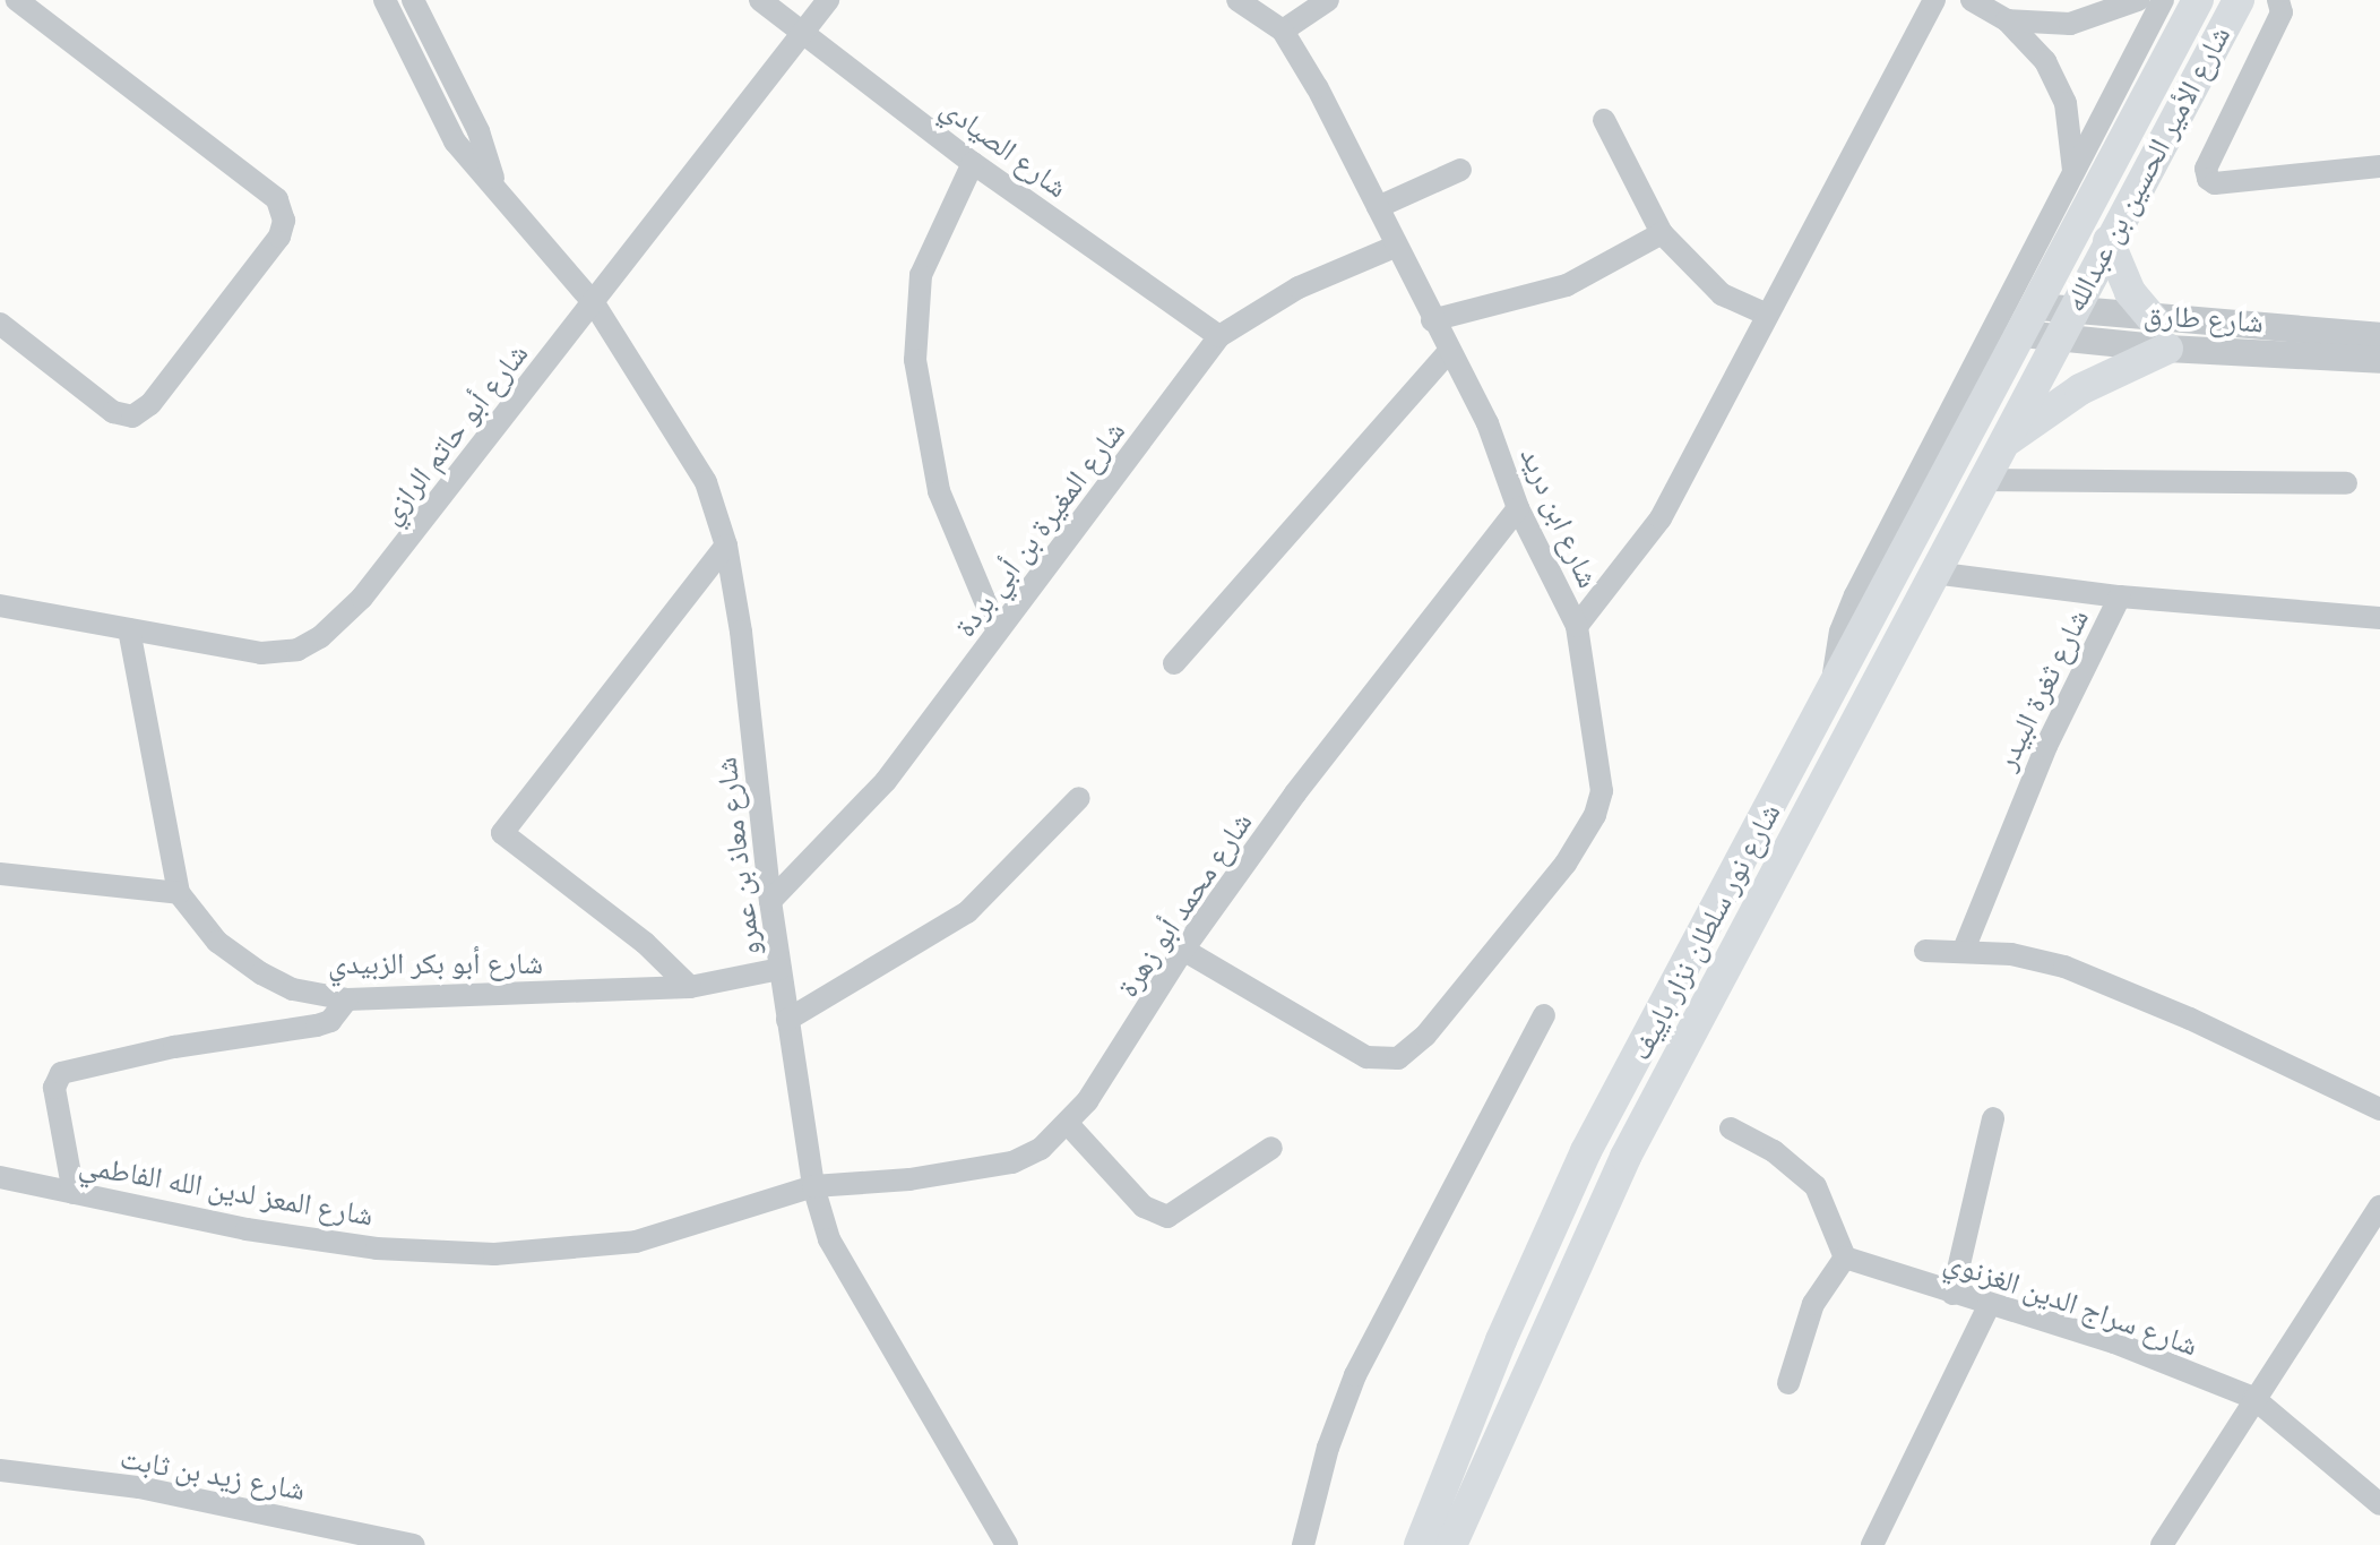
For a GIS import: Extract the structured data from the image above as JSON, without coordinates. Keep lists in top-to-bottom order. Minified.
{"streets":{"main road":["شارع الأمير الحسين بن عبدالله","شارع نور سلطان نزار باييف"],"street":["شارع الصيادي","شارع طارق","شارع أبو حاتم الرازي","شارع ابن دريد","شارع المغيرة بن أبي بردة","شارع ثغرة البيدر","شارع معاذ بن عمرو","شارع محمد أبو زهرة","شارع أبو بكر الزبيدي","شارع المعز لدين الله الفاطمي","شارع سراج الدين الغزنوي","شارع زيد بن ثابت"]},"crossings":[["شارع الصيادي","شارع أبو حاتم الرازي"],["شارع الصيادي","شارع المغيرة بن أبي بردة"],["شارع الأمير الحسين بن عبدالله","شارع طارق"],["شارع الأمير الحسين بن عبدالله","شارع نور سلطان نزار باييف"],["شارع طارق","شارع نور سلطان نزار باييف"],["شارع أبو حاتم الرازي","شارع معاذ بن عمرو"],["شارع أبو حاتم الرازي","شارع أبو بكر الزبيدي"],["شارع ابن دريد","شارع المغيرة بن أبي بردة"],["شارع ابن دريد","شارع محمد أبو زهرة"],["شارع المغيرة بن أبي بردة","شارع معاذ بن عمرو"],["شارع معاذ بن عمرو","شارع محمد أبو زهرة"],["شارع معاذ بن عمرو","شارع أبو بكر الزبيدي"],["شارع معاذ بن عمرو","شارع المعز لدين الله الفاطمي"],["شارع محمد أبو زهرة","شارع المعز لدين الله الفاطمي"]]}
